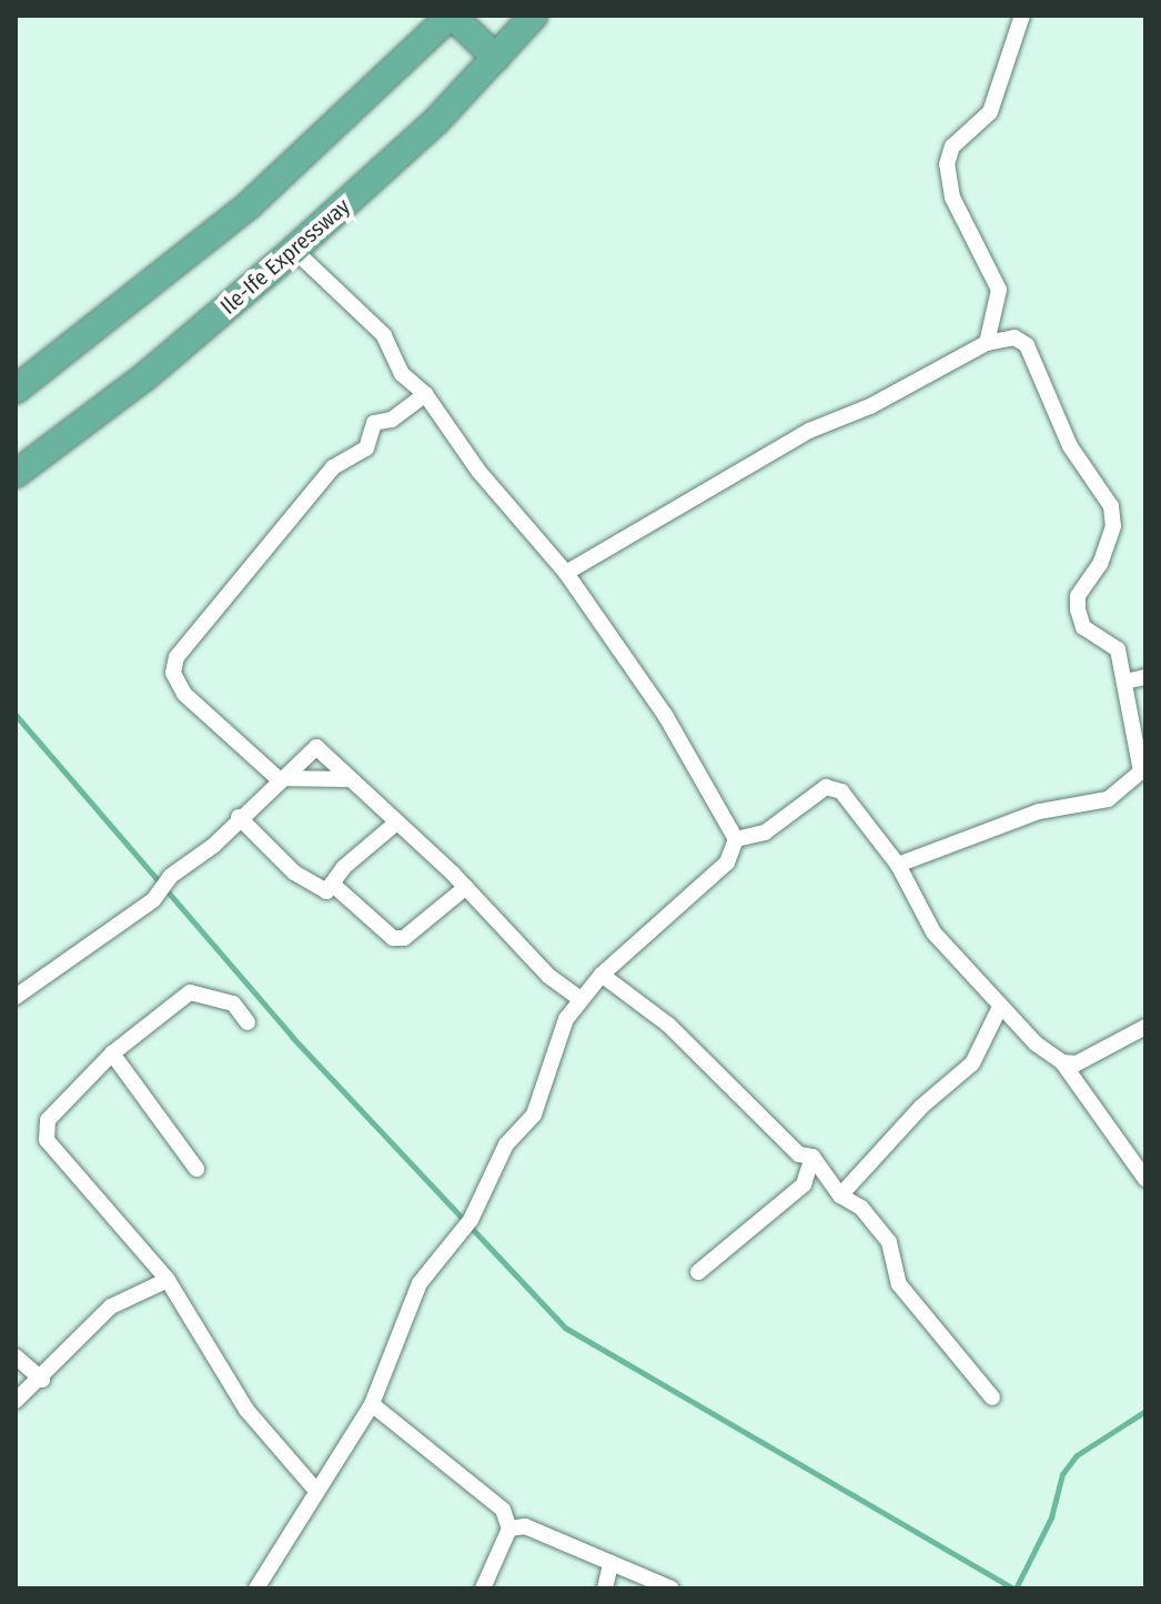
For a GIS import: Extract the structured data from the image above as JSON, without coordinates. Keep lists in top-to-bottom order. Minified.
{"streets":{"highway":["Ile-Ife Expressway"]}}
